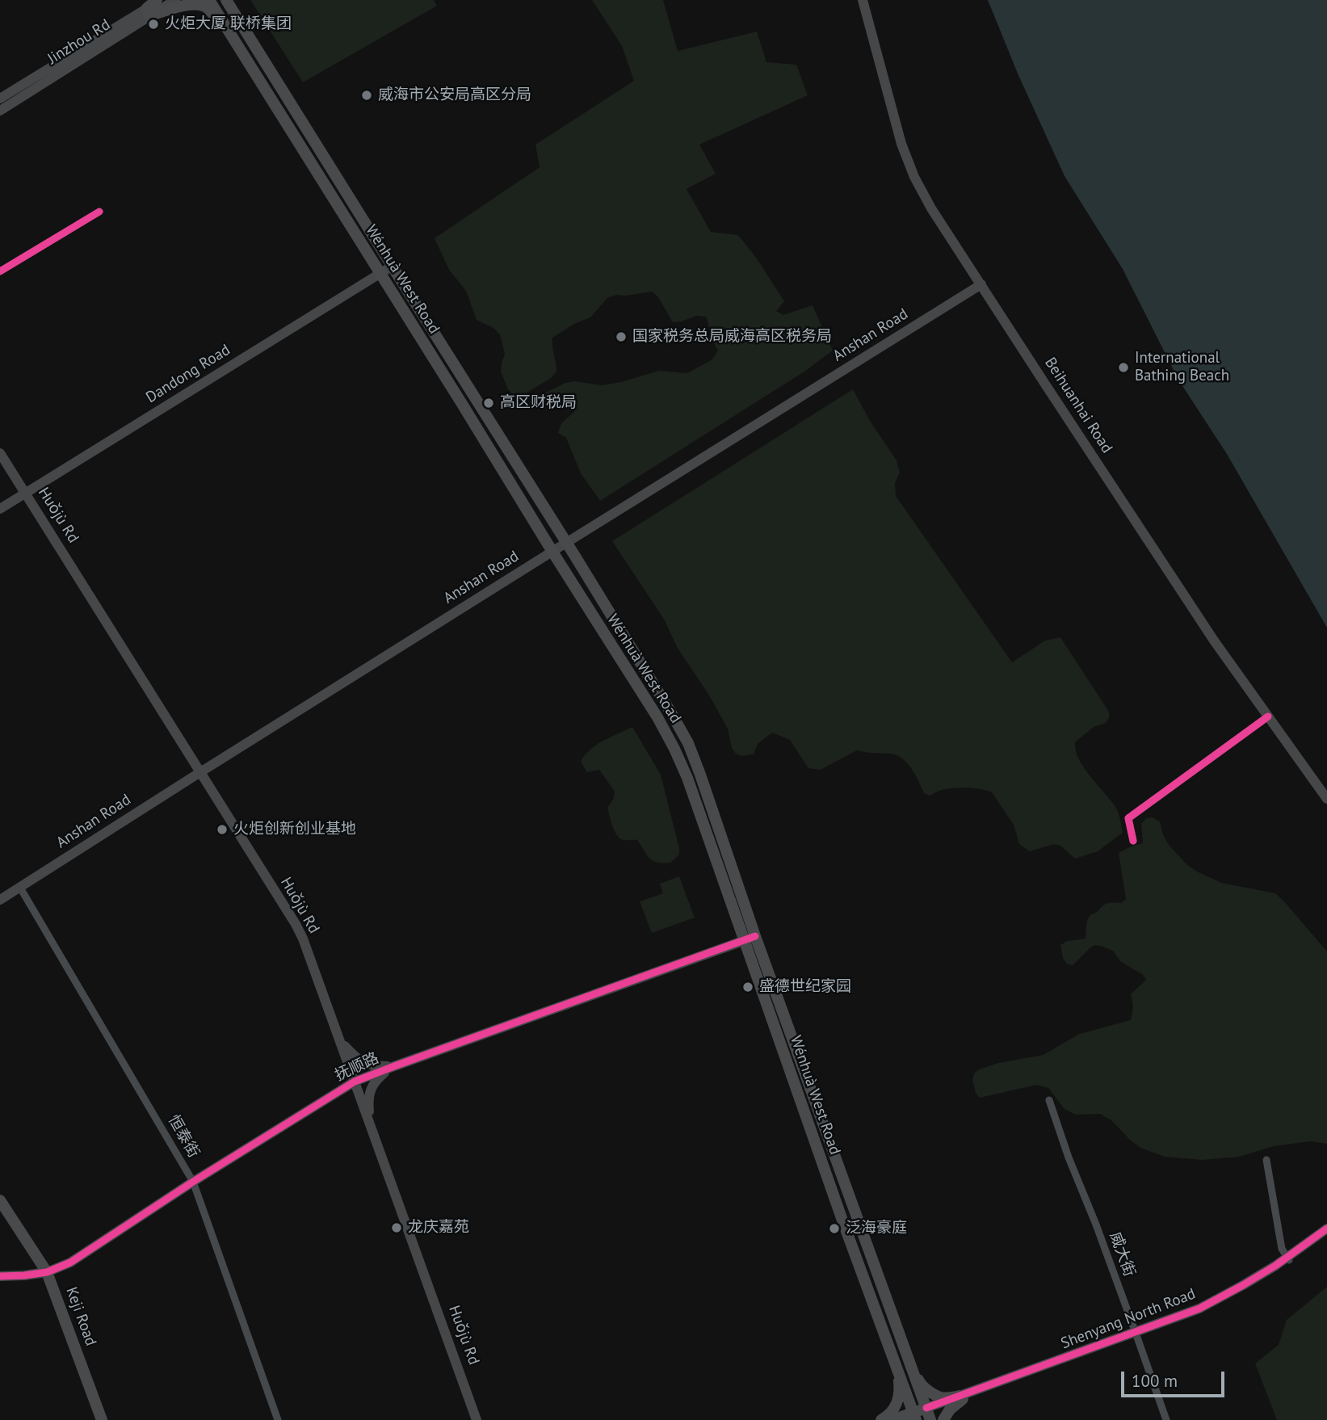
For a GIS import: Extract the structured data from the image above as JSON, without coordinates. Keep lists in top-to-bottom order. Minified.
{"streets":{"main road":["Jinzhou Rd","Wénhuà West Road","Anshan Road","Dandong Road","Beihuanhai Road","Huǒjù Rd","抚顺路","Keji Road","Shenyang North Road"],"street":["恒泰街","威大街"]},"crossings":[["Wénhuà West Road","Anshan Road"],["Wénhuà West Road","Dandong Road"],["Wénhuà West Road","抚顺路"],["Wénhuà West Road","Shenyang North Road"],["Anshan Road","Beihuanhai Road"],["Anshan Road","Huǒjù Rd"],["Anshan Road","恒泰街"],["Dandong Road","Huǒjù Rd"],["Huǒjù Rd","抚顺路"],["抚顺路","恒泰街"],["抚顺路","Keji Road"],["威大街","Shenyang North Road"]],"places":["火炬大厦 联桥集团","威海市公安局高区分局","国家税务总局威海高区税务局","International Bathing Beach","高区财税局","火炬创新创业基地","盛德世纪家园","龙庆嘉苑","泛海豪庭"],"scale_bar":"100 m"}
